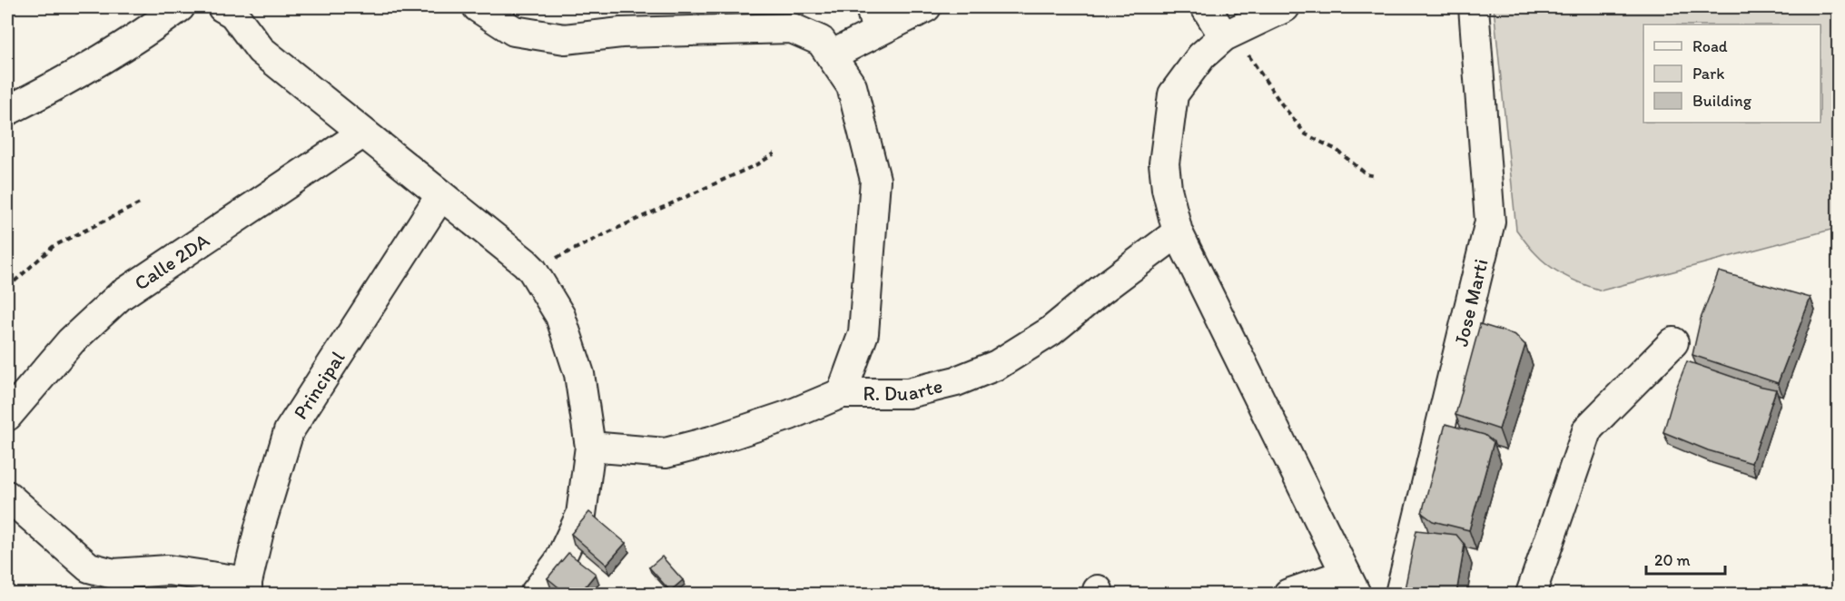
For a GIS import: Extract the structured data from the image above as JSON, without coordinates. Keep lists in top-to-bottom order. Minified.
{"streets":{"street":["Calle 2DA","Jose Marti","Principal","R. Duarte"]},"legend":["Road","Park","Building"],"scale_bar":"20 m"}
